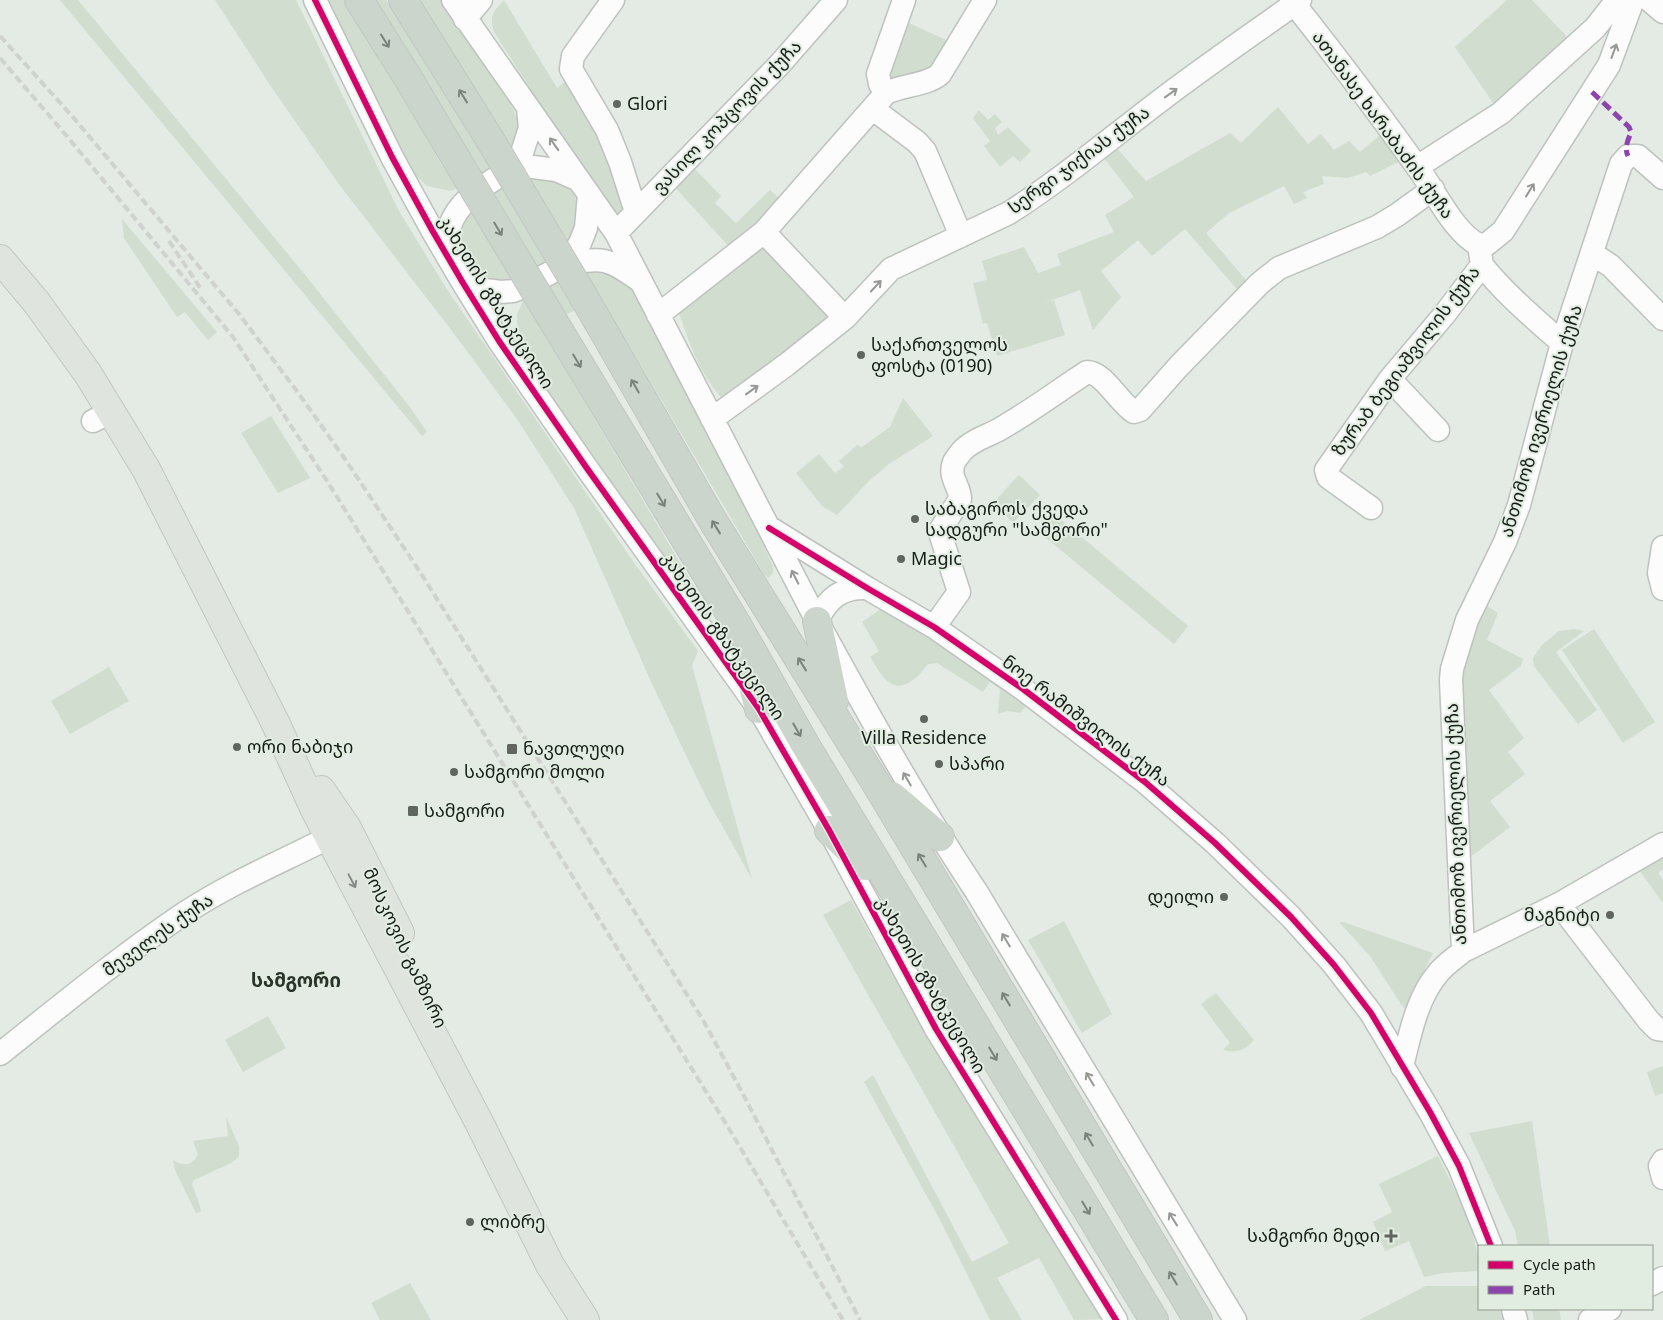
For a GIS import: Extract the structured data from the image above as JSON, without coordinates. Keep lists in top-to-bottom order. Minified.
{"streets":{"highway":["კახეთის გზატკეცილი"],"main road":["მოსკოვის გამზირი"],"street":["ვასილ კოპცოვის ქუჩა","ათანასე ხარაბაძის ქუჩა","სერგი ჯიქიას ქუჩა","ზურაბ ბეგიაშვილის ქუჩა","ანთიმოზ ივერიელის ქუჩა","ნოე რამიშვილის ქუჩა","მეველეს ქუჩა"]},"crossings":[["ვასილ კოპცოვის ქუჩა","კახეთის გზატკეცილი"],["ათანასე ხარაბაძის ქუჩა","სერგი ჯიქიას ქუჩა"],["ათანასე ხარაბაძის ქუჩა","ზურაბ ბეგიაშვილის ქუჩა"],["ათანასე ხარაბაძის ქუჩა","ანთიმოზ ივერიელის ქუჩა"],["სერგი ჯიქიას ქუჩა","კახეთის გზატკეცილი"],["კახეთის გზატკეცილი","ნოე რამიშვილის ქუჩა"],["ანთიმოზ ივერიელის ქუჩა","ნოე რამიშვილის ქუჩა"],["მეველეს ქუჩა","მოსკოვის გამზირი"]],"districts":["სამგორი"],"places":{"other":["Glori","საქართველოს ფოსტა (0190)","საბაგიროს ქვედა სადგური \"სამგორი\"","Magic","Villa Residence","ორი ნაბიჯი","სპარი","სამგორი მოლი","დეილი","მაგნიტი","ლიბრე"],"transit":["ნავთლუღი","სამგორი"],"health":["სამგორი მედი"]},"legend":["Cycle path","Path"]}
